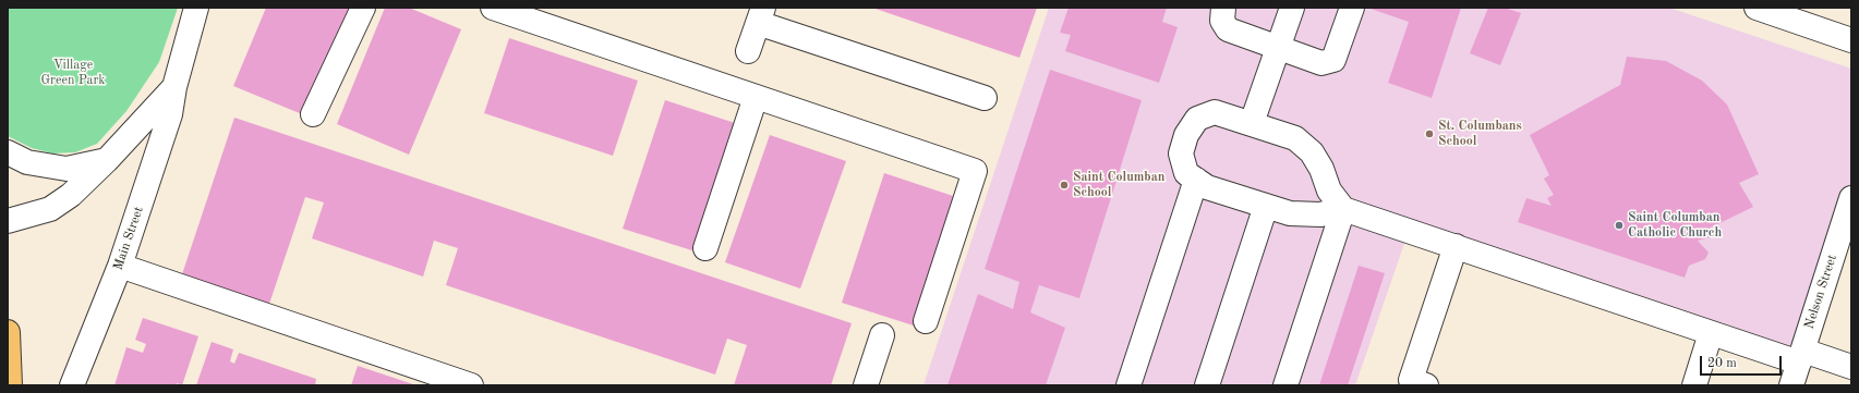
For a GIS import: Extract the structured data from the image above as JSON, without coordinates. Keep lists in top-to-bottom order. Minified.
{"streets":{"street":["Main Street","Nelson Street"]},"parks":["Village Green Park"],"places":["St. Columbans School","Saint Columban School","Saint Columban Catholic Church"],"scale_bar":"20 m"}
